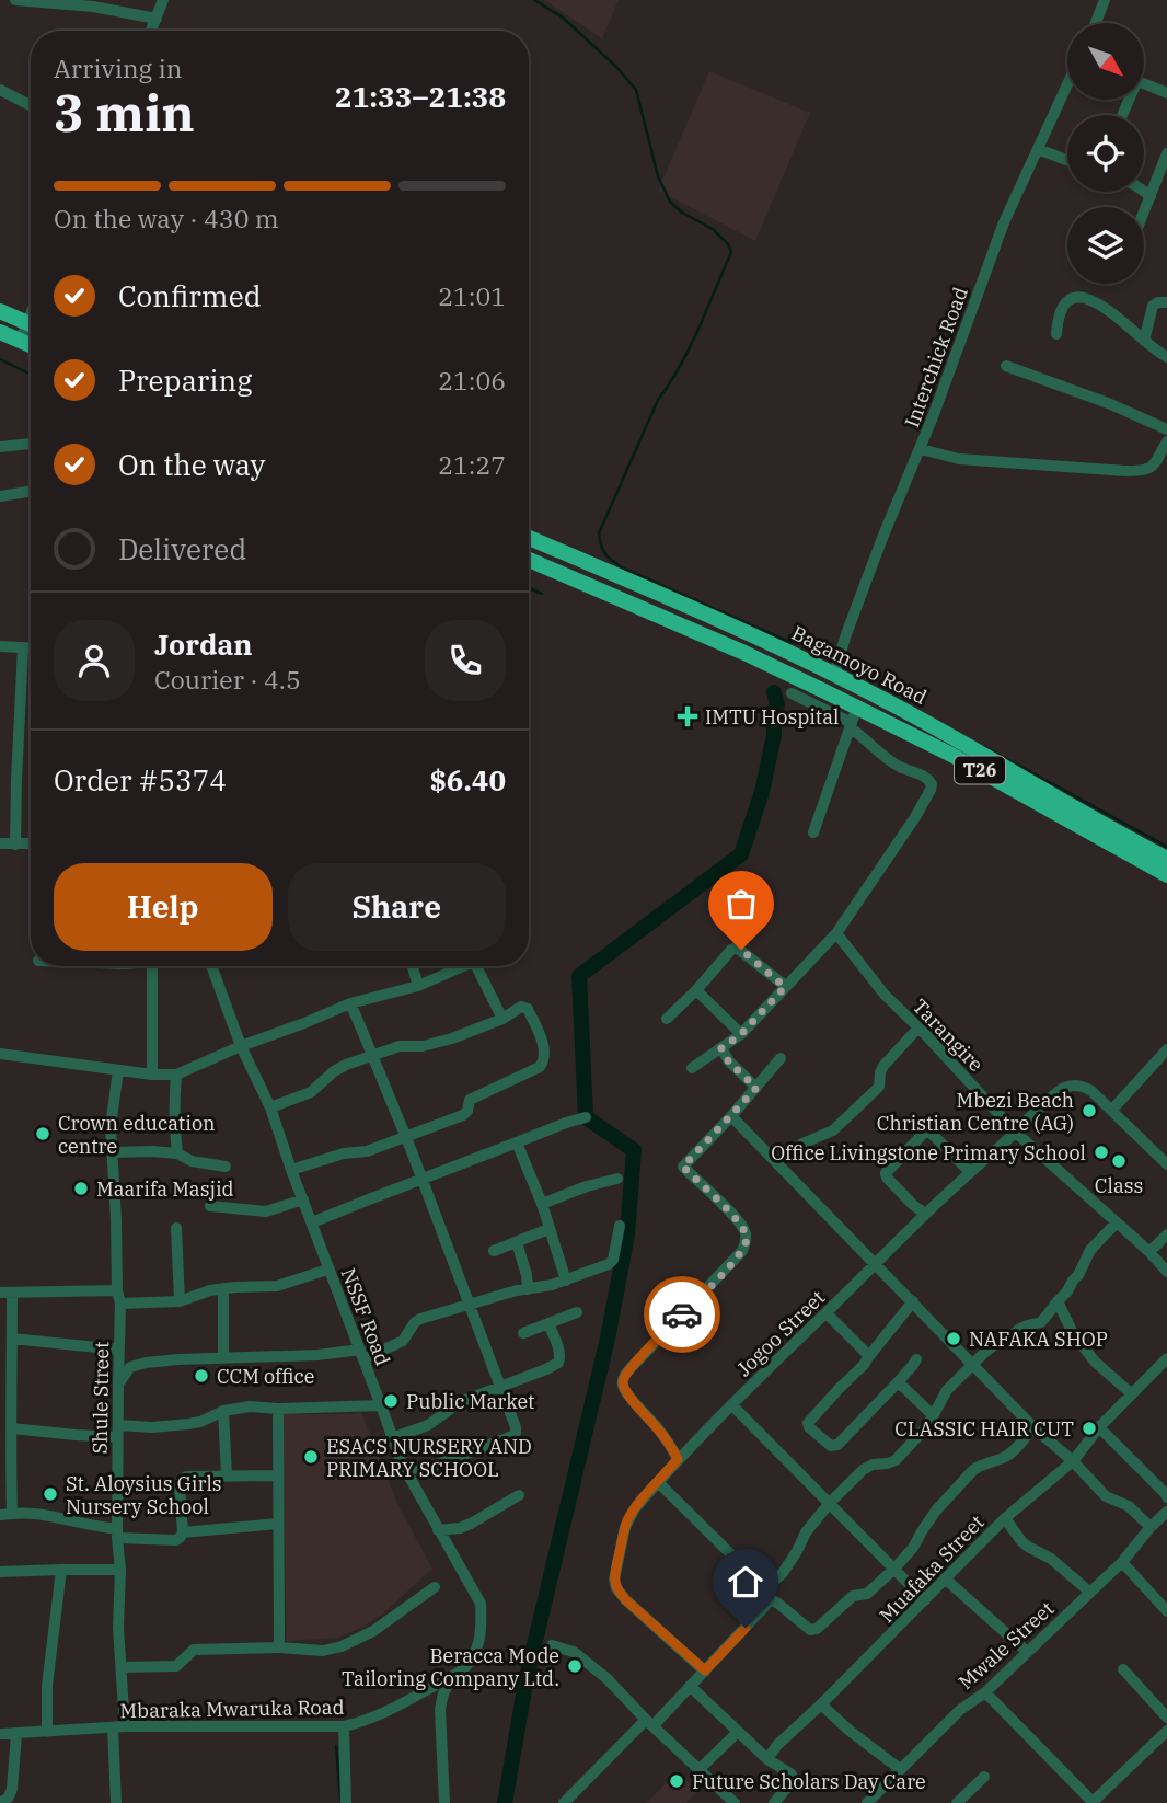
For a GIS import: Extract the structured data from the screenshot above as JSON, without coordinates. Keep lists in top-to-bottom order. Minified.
{"streets":{"highway":["Bagamoyo Road","T26"],"street":["Interchick Road","Tarangire","NSSF Road","Jogoo Street","Shule Street","Muafaka Street","Mwale Street","Mbaraka Mwaruka Road"]},"crossings":[["Interchick Road","Bagamoyo Road"],["Tarangire","Jogoo Street"],["NSSF Road","Mbaraka Mwaruka Road"],["Shule Street","Mbaraka Mwaruka Road"]],"places":{"health":["IMTU Hospital"],"other":["Mbezi Beach Christian Centre (AG)","Crown education centre","Office Livingstone Primary School","Class","Maarifa Masjid","NAFAKA SHOP","CCM office","Public Market","CLASSIC HAIR CUT","ESACS NURSERY AND PRIMARY SCHOOL","St. Aloysius Girls Nursery School","Beracca Mode Tailoring Company Ltd.","Future Scholars Day Care"]},"north":"bottom right","page":{"heading":["3 min","Arriving in","21:33–21:38"],"panel":["Jordan","Courier · 4.5","Order #5374","$6.40"],"bar":"On the way · 430 m","list":[["Confirmed","21:01"],["Preparing","21:06"],["On the way","21:27"],"Delivered"],"buttons":["Help","Share"]}}
